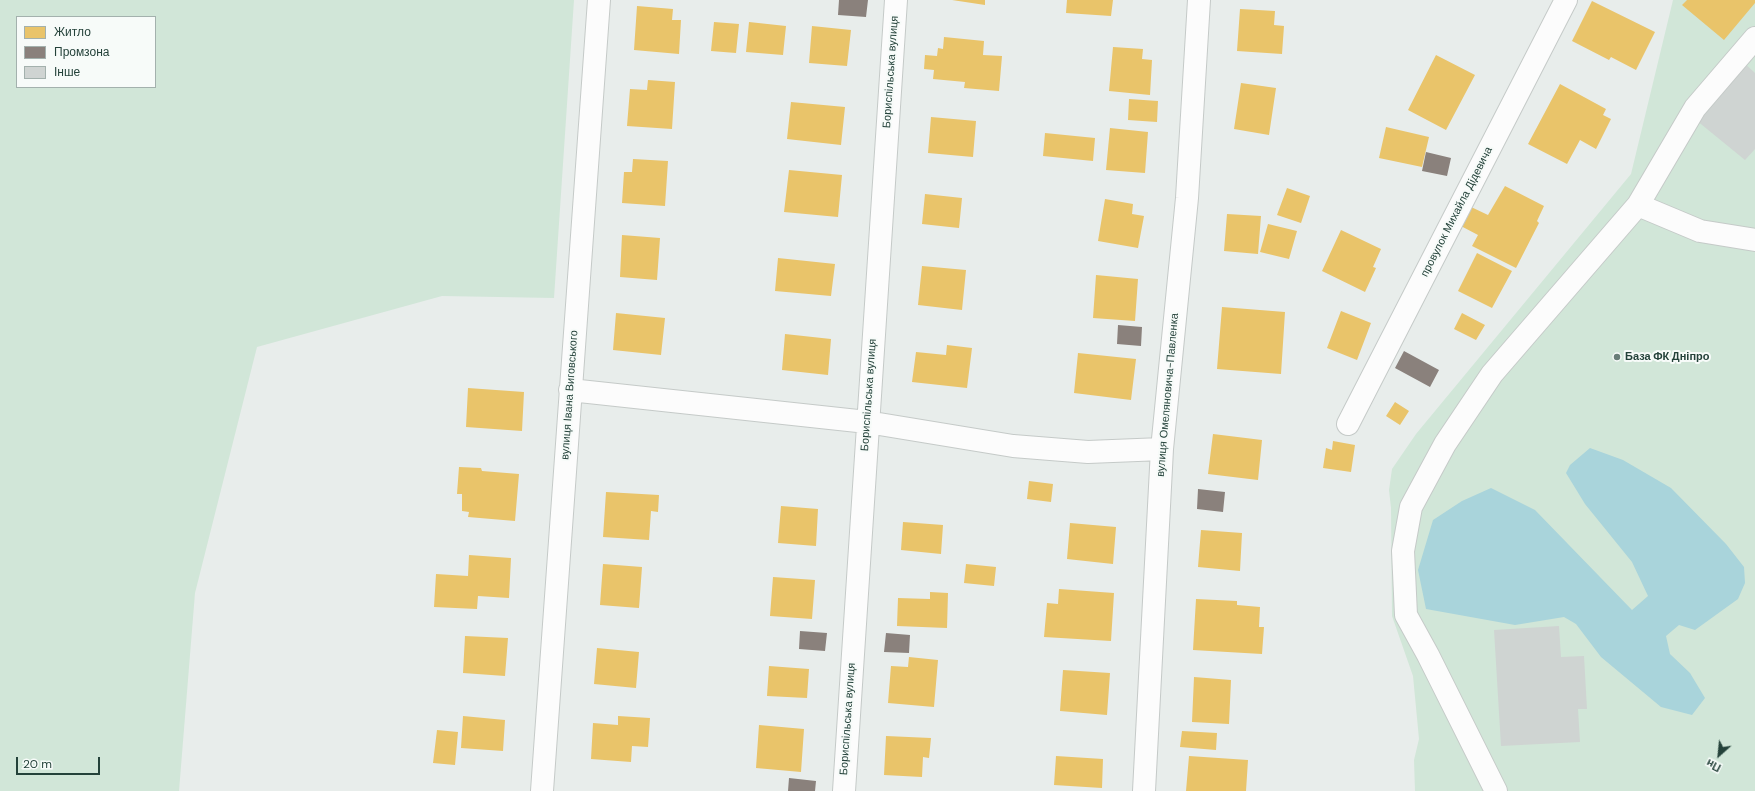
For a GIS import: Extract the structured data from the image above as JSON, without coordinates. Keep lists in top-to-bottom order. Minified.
{"streets":{"street":["Бориспільська вулиця","провулок Михайла Дідевича","вулиця Івана Виговського","вулиця Омеляновича-Павленка"]},"places":["База ФК Дніпро"],"legend":["Житло","Промзона","Інше"],"scale_bar":"20 m","north":"bottom left"}
